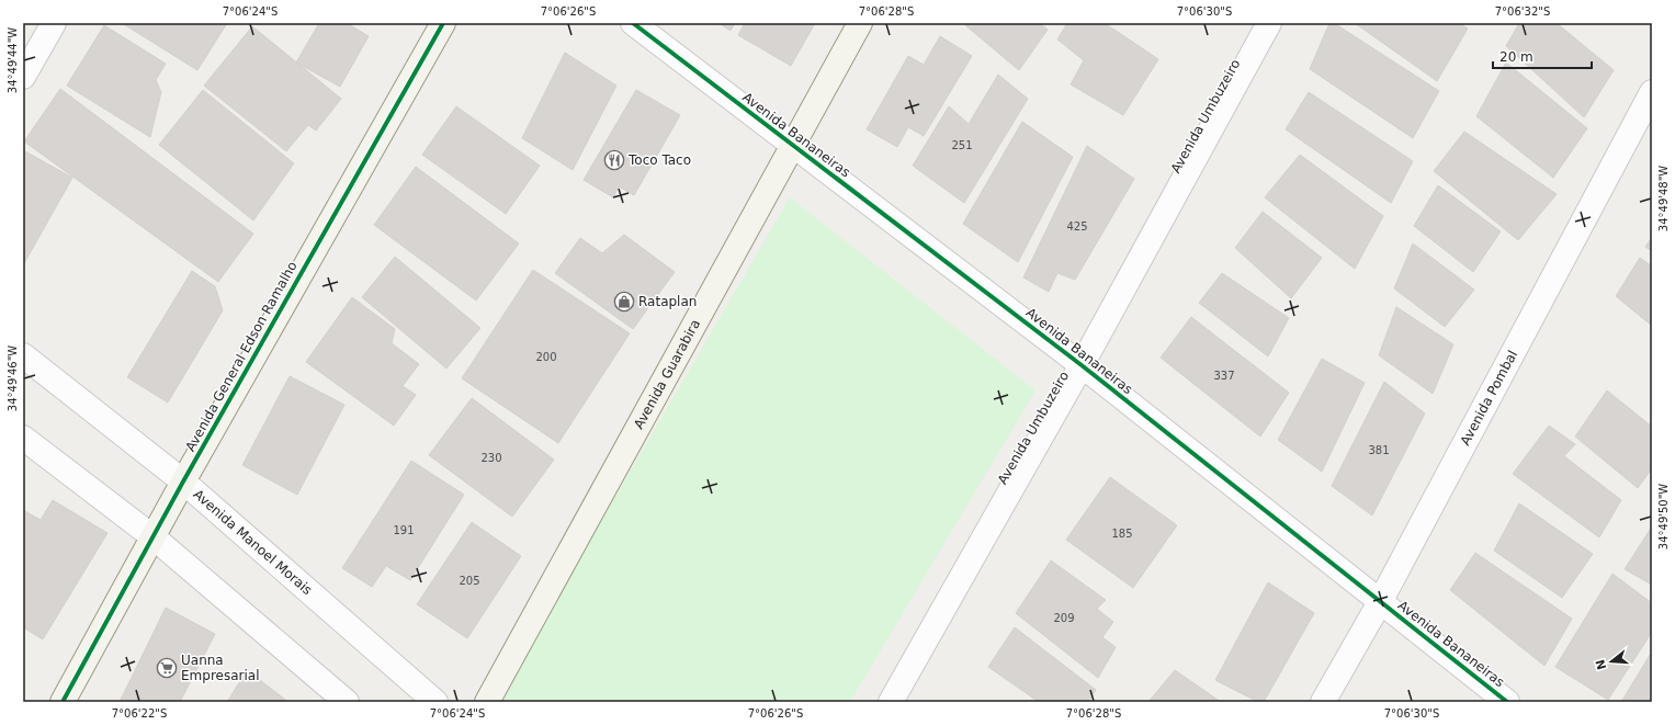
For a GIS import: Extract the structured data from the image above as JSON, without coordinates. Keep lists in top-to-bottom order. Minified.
{"streets":{"main road":["Avenida General Edson Ramalho","Avenida Guarabira"],"street":["Avenida Umbuzeiro","Avenida Bananeiras","Avenida Pombal","Avenida Manoel Morais"]},"crossings":[["Avenida Umbuzeiro","Avenida Bananeiras"],["Avenida Bananeiras","Avenida Guarabira"],["Avenida Bananeiras","Avenida Pombal"],["Avenida General Edson Ramalho","Avenida Manoel Morais"]],"places":{"restaurant":["Toco Taco"],"shop":["Rataplan"],"supermarket":["Uanna Empresarial"]},"house_numbers":["251","425","200","337","381","230","191","185","205","209"],"scale_bar":"20 m","north":"left","coordinates":["7°06'24\"S","7°06'26\"S","7°06'28\"S","7°06'30\"S","7°06'32\"S","34°49'44\"W","34°49'48\"W","34°49'46\"W","34°49'50\"W","7°06'22\"S"]}
